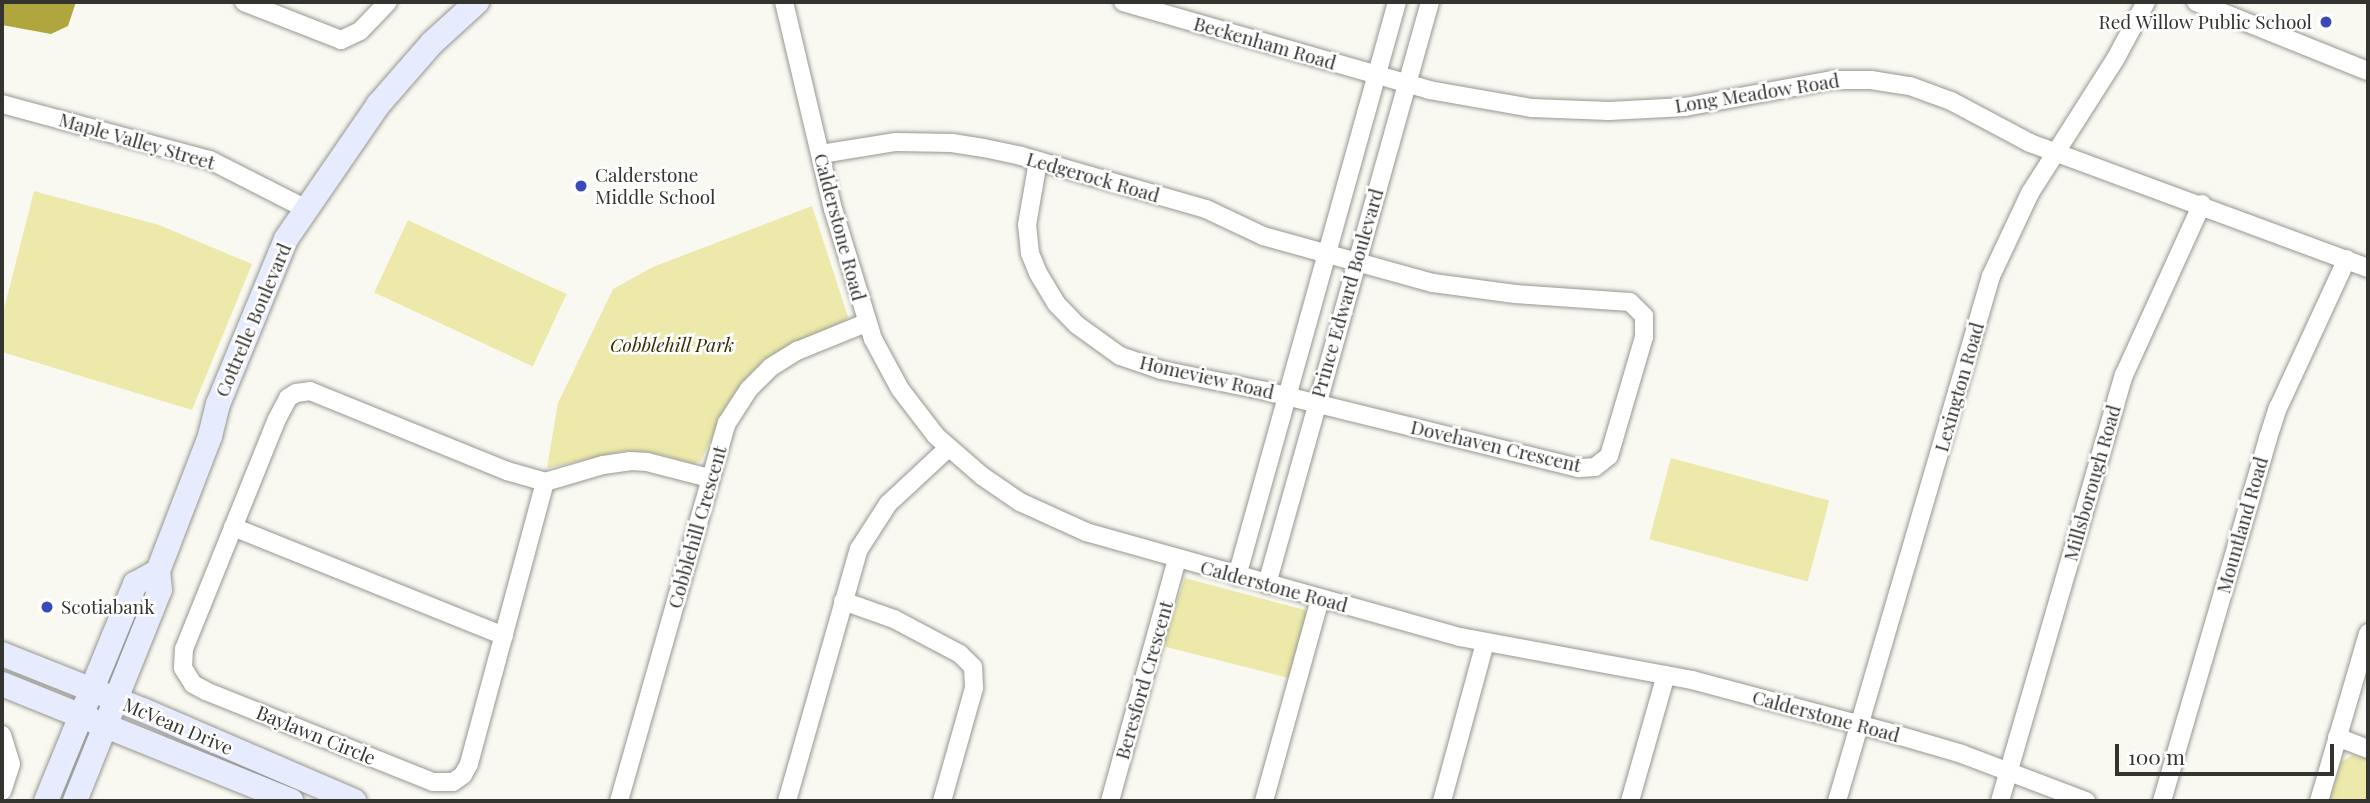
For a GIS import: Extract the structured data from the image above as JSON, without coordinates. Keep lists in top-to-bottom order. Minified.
{"streets":{"main road":["Cottrelle Boulevard","McVean Drive"],"street":["Beckenham Road","Long Meadow Road","Maple Valley Street","Ledgerock Road","Calderstone Road","Prince Edward Boulevard","Homeview Road","Lexington Road","Dovehaven Crescent","Millsborough Road","Mountland Road","Cobblehill Crescent","Beresford Crescent","Baylawn Circle"]},"crossings":[["Beckenham Road","Long Meadow Road"],["Beckenham Road","Prince Edward Boulevard"],["Long Meadow Road","Prince Edward Boulevard"],["Long Meadow Road","Lexington Road"],["Long Meadow Road","Millsborough Road"],["Long Meadow Road","Mountland Road"],["Maple Valley Street","Cottrelle Boulevard"],["Ledgerock Road","Calderstone Road"],["Ledgerock Road","Prince Edward Boulevard"],["Ledgerock Road","Homeview Road"],["Ledgerock Road","Dovehaven Crescent"],["Calderstone Road","Prince Edward Boulevard"],["Calderstone Road","Lexington Road"],["Calderstone Road","Millsborough Road"],["Calderstone Road","Cobblehill Crescent"],["Calderstone Road","Beresford Crescent"],["Prince Edward Boulevard","Homeview Road"],["Prince Edward Boulevard","Dovehaven Crescent"],["Cottrelle Boulevard","McVean Drive"],["Homeview Road","Dovehaven Crescent"]],"parks":["Cobblehill Park"],"places":["Red Willow Public School","Calderstone Middle School","Scotiabank"],"scale_bar":"100 m"}
